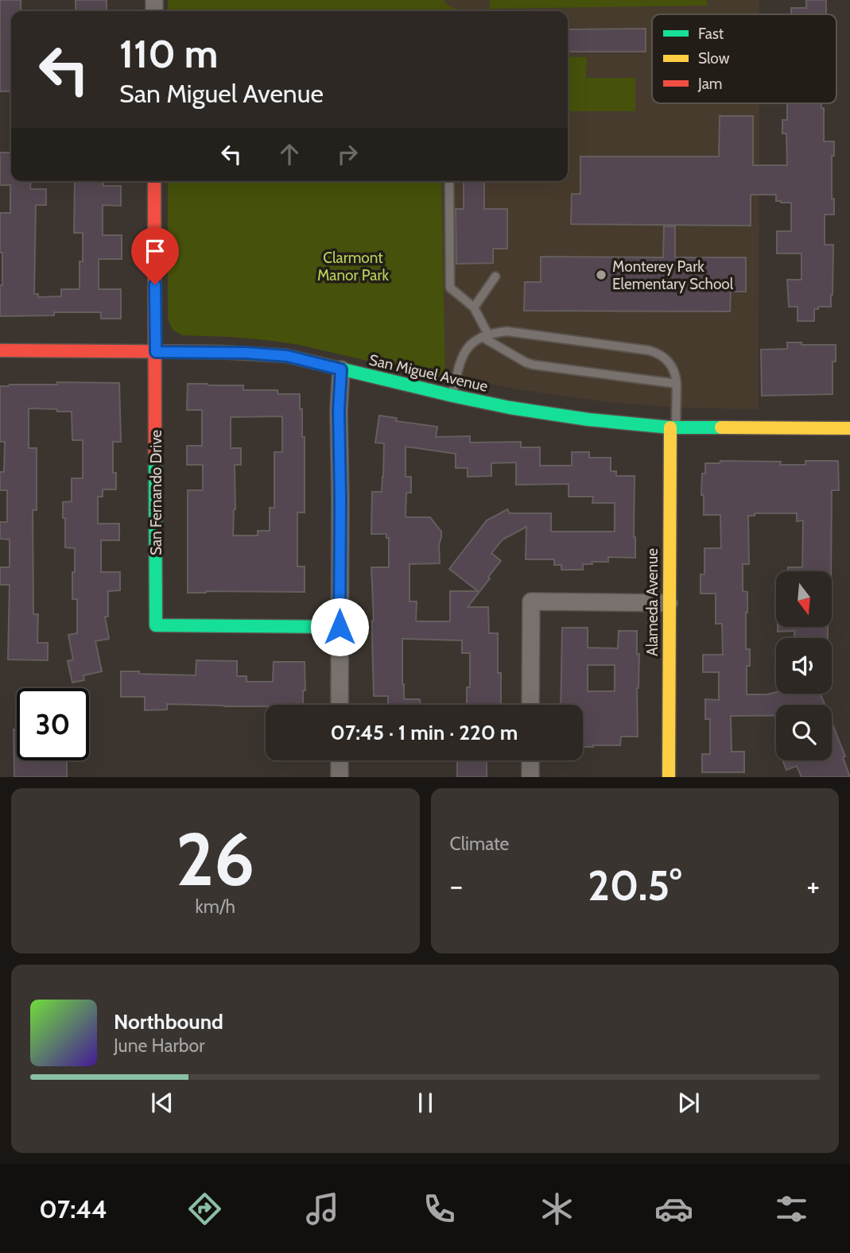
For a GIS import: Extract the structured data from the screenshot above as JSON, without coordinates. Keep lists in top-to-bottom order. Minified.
{"streets":{"street":["San Miguel Avenue","San Fernando Drive","Alameda Avenue"]},"crossings":[["San Miguel Avenue","San Fernando Drive"],["San Miguel Avenue","Alameda Avenue"]],"parks":["Clarmont Manor Park"],"places":["Monterey Park Elementary School"],"legend":["Fast","Slow","Jam"],"north":"bottom","page":{"turn":["110 m","San Miguel Avenue"],"limit":"30","trip":"07:45 · 1 min · 220 m","tile":[["26","km/h"],"Climate"],"heat":["−","20.5°","+"],"song":["Northbound","June Harbor"],"tabs":"07:44"}}
